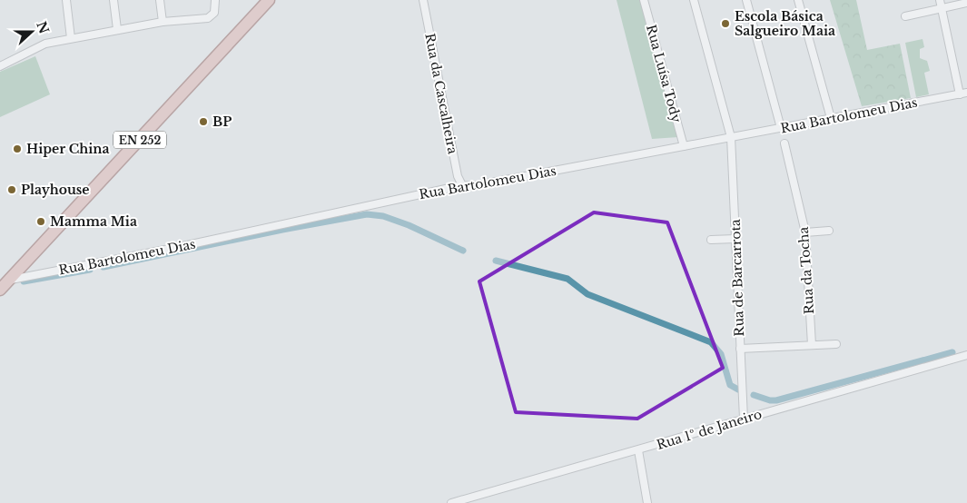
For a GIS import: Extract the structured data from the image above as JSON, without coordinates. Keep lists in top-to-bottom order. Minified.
{"streets":{"main road":["EN 252"],"street":["Rua Luísa Tody","Rua da Cascalheira","Rua Bartolomeu Dias","Rua da Tocha","Rua de Barcarrota","Rua 1º de Janeiro"]},"crossings":[["Rua Luísa Tody","Rua Bartolomeu Dias"],["Rua da Cascalheira","Rua Bartolomeu Dias"],["Rua Bartolomeu Dias","EN 252"],["Rua Bartolomeu Dias","Rua de Barcarrota"],["Rua de Barcarrota","Rua 1º de Janeiro"]],"places":["Escola Básica Salgueiro Maia","BP","Hiper China","Playhouse","Mamma Mia"],"north":"right"}
